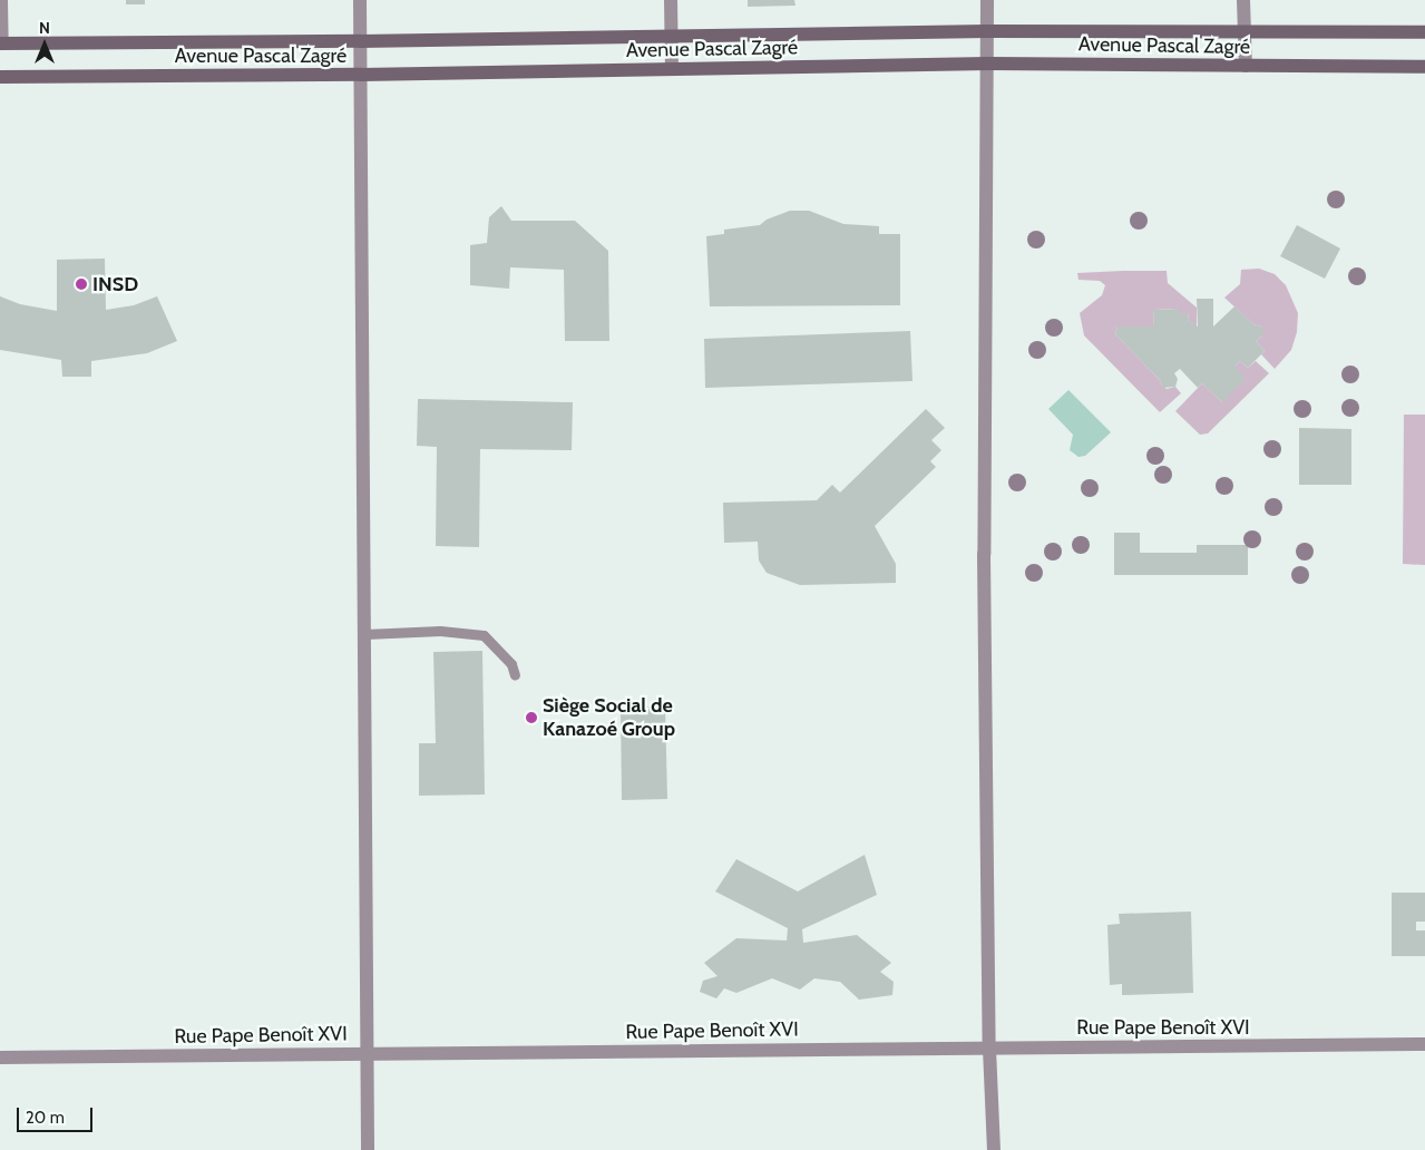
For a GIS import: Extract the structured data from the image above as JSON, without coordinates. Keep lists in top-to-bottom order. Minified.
{"streets":{"main road":["Avenue Pascal Zagré"],"street":["Rue Pape Benoît XVI"]},"places":["INSD","Siège Social de Kanazoé Group"],"scale_bar":"20 m","north":"top"}
